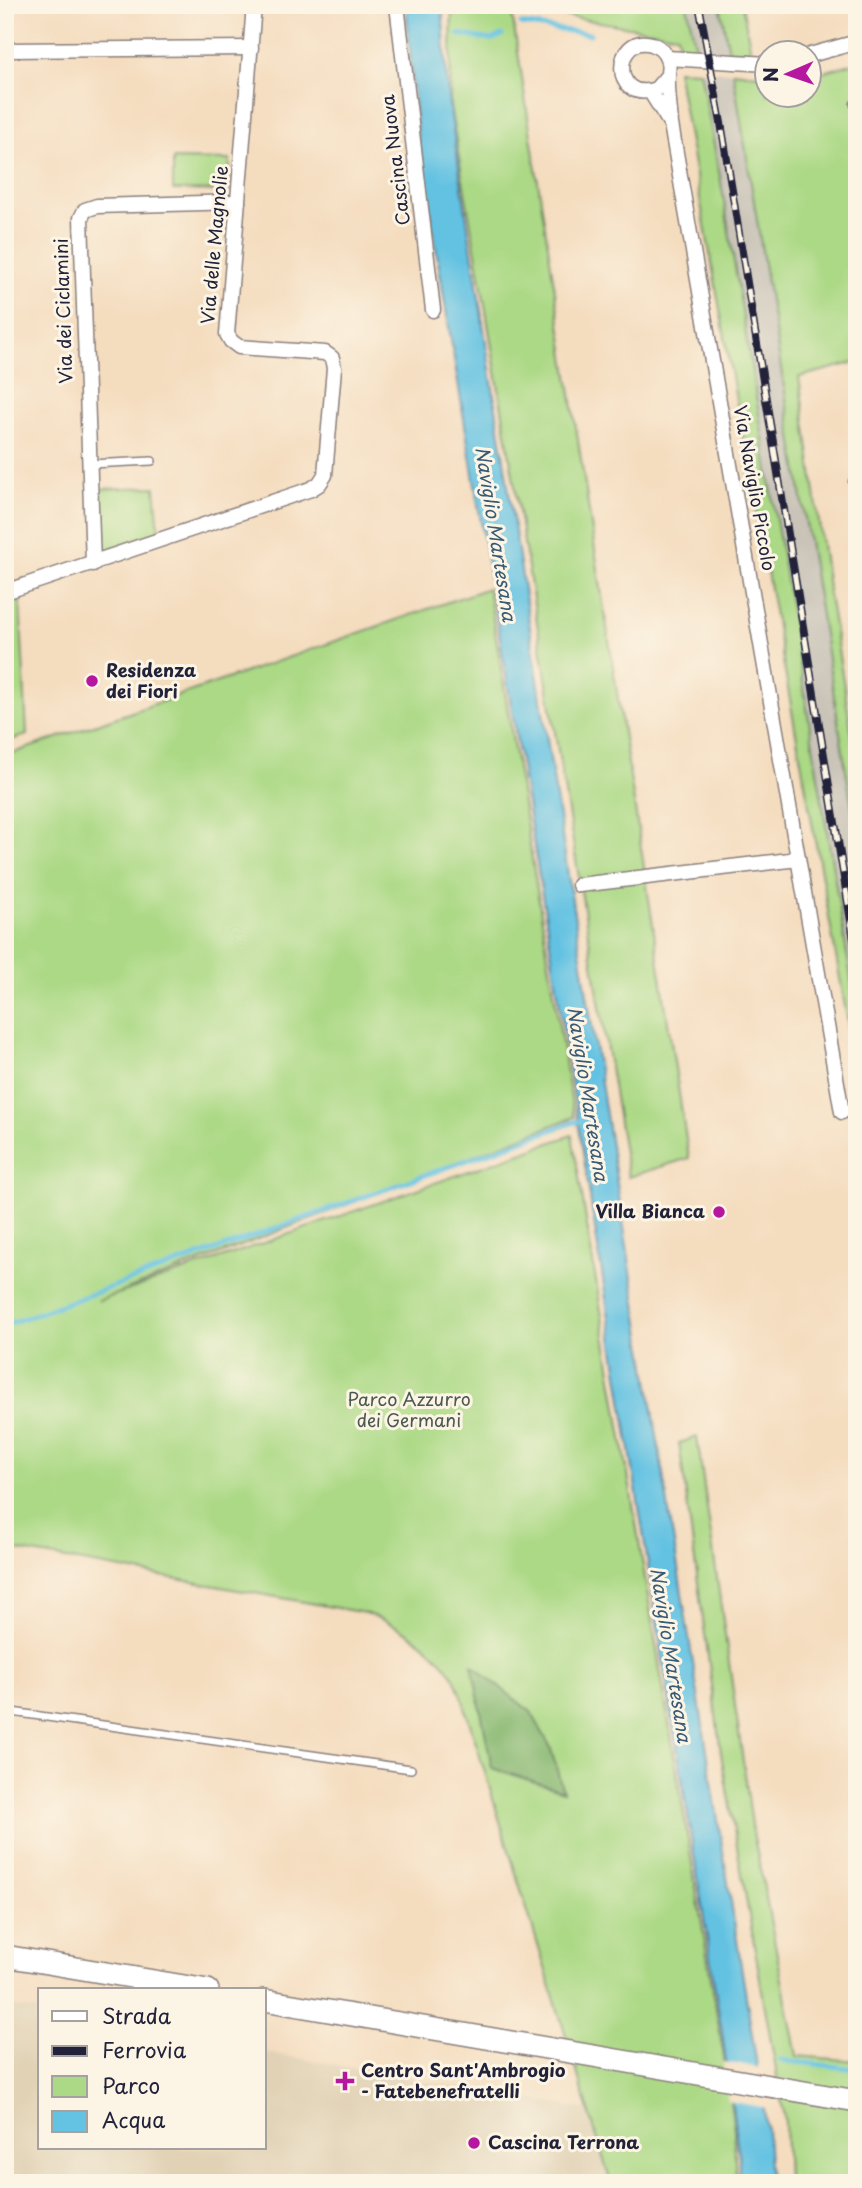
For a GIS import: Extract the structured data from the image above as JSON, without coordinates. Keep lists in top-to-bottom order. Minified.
{"streets":{"street":["Cascina Nuova","Via delle Magnolie","Via dei Ciclamini","Via Naviglio Piccolo"]},"crossings":[["Via delle Magnolie","Via dei Ciclamini"]],"water":["Naviglio Martesana"],"parks":["Parco Azzurro dei Germani"],"places":{"other":["Residenza dei Fiori","Villa Bianca","Cascina Terrona"],"health":["Centro Sant'Ambrogio - Fatebenefratelli"]},"legend":["Strada","Ferrovia","Parco","Acqua"],"north":"left"}
